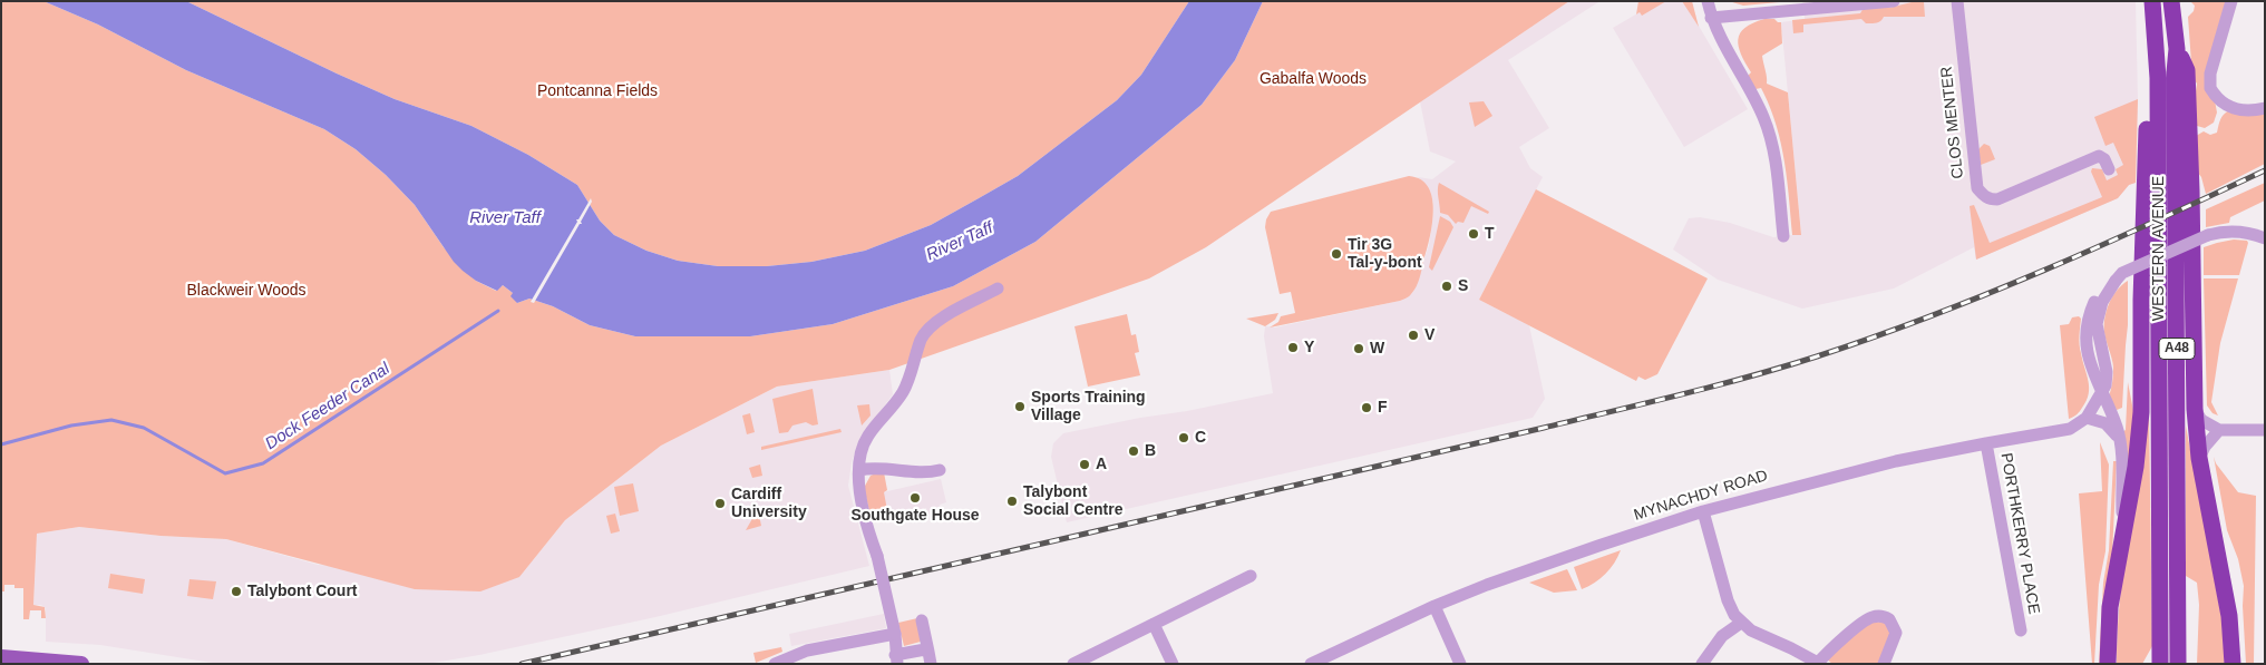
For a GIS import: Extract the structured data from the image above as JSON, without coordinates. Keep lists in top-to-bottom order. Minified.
{"streets":{"highway":["WESTERN AVENUE","A48"],"street":["CLOS MENTER","MYNACHDY ROAD","PORTHKERRY PLACE"]},"crossings":[["MYNACHDY ROAD","PORTHKERRY PLACE"]],"water":["River Taff","Dock Feeder Canal"],"parks":["Gabalfa Woods","Pontcanna Fields","Blackweir Woods"],"places":["T","Tir 3G Tal-y-bont","S","V","Y","W","Sports Training Village","F","C","B","A","Southgate House","Talybont Social Centre","Cardiff University","Talybont Court"]}
